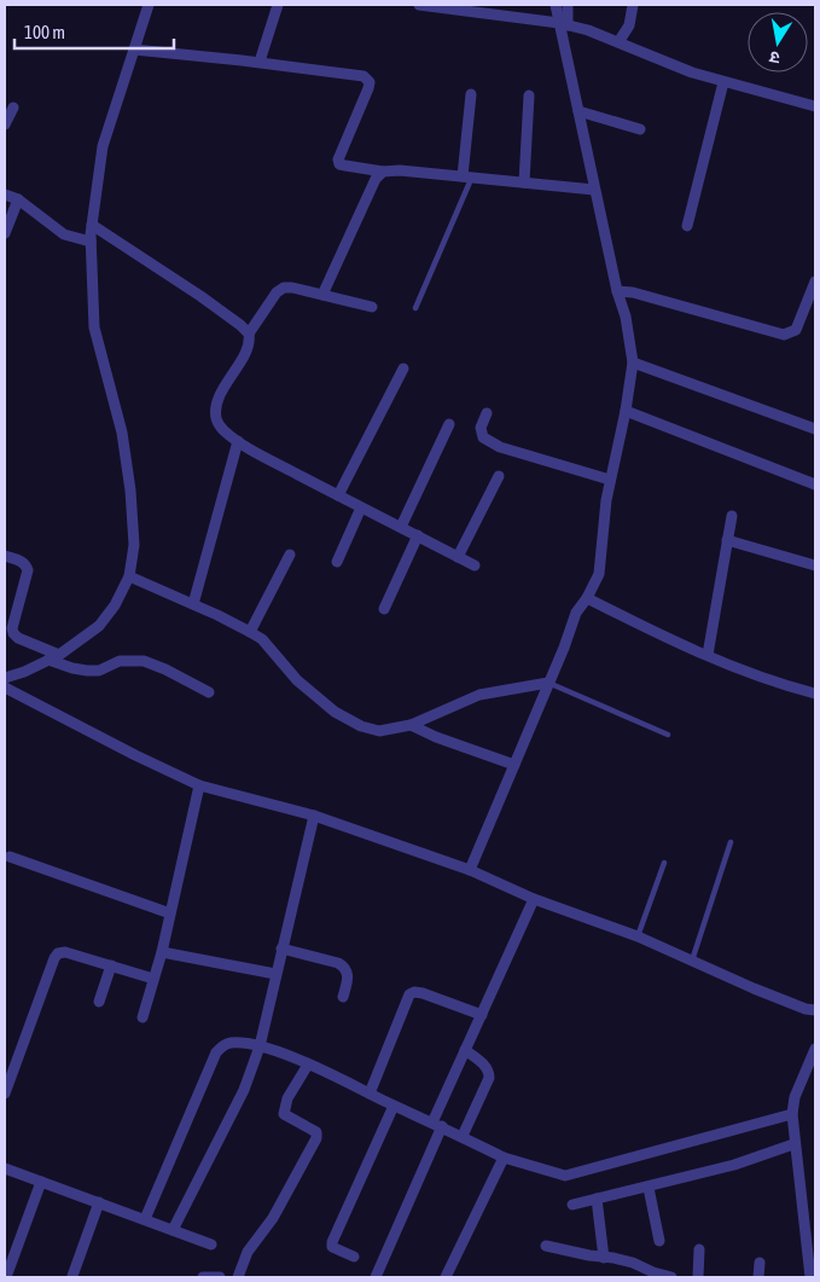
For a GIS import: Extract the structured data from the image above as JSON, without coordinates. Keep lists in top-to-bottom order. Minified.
{"scale_bar":"100 m","north":"bottom"}
